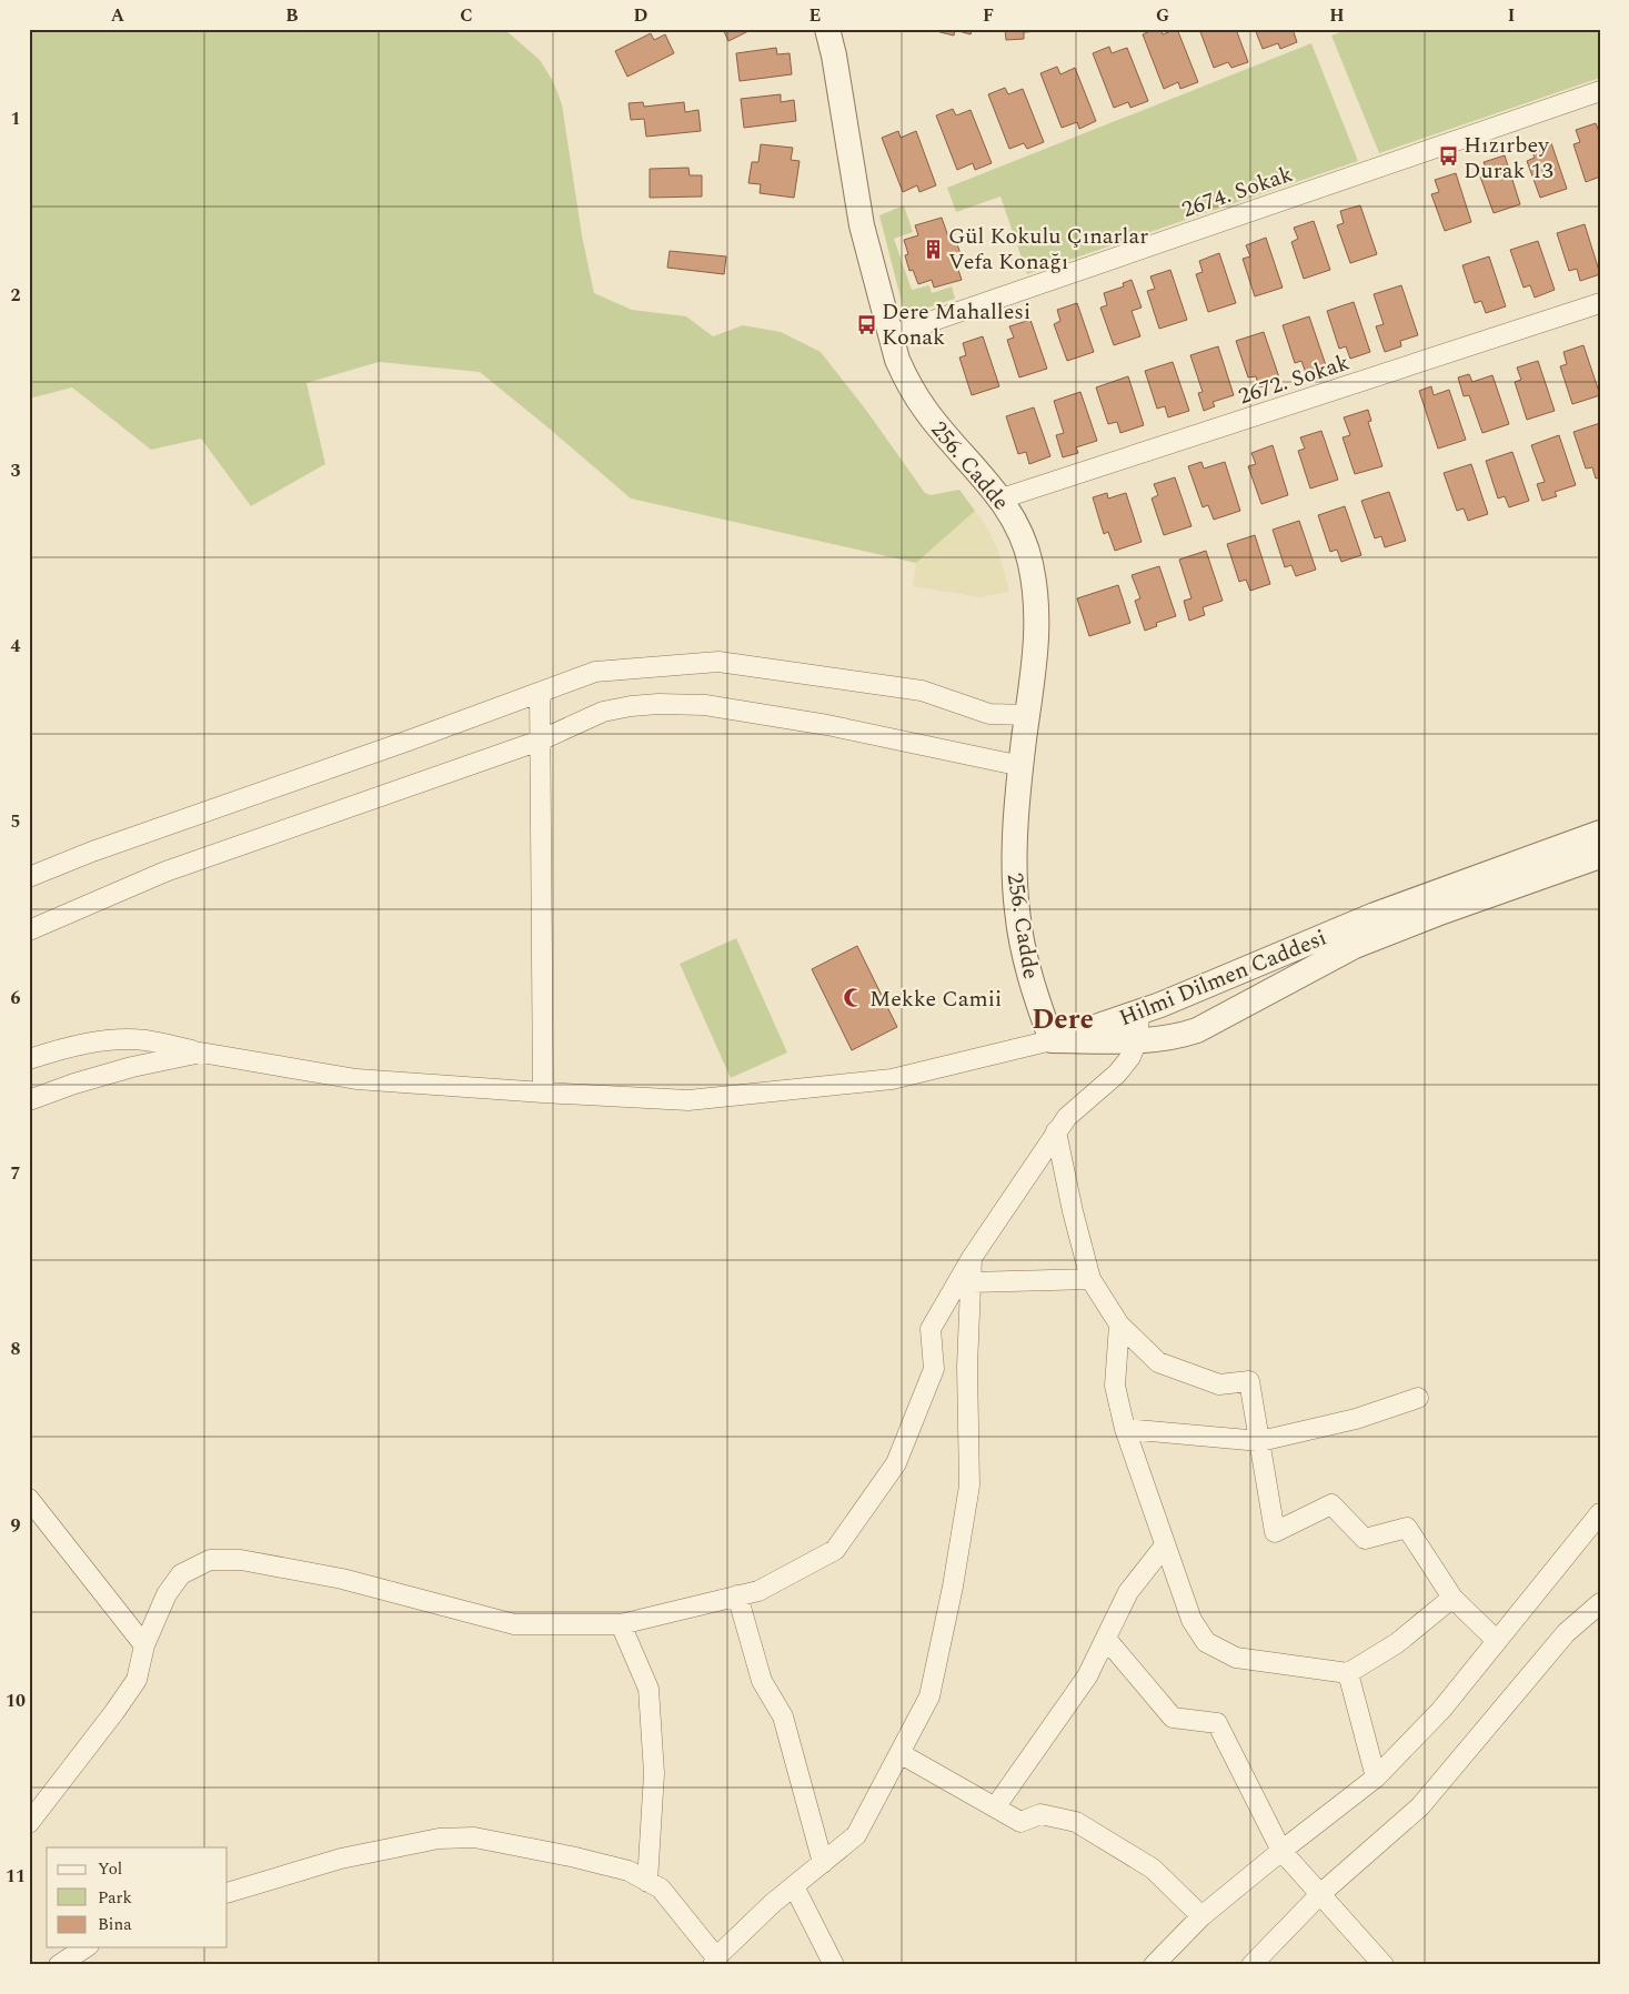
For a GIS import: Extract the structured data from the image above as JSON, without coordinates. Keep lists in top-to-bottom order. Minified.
{"streets":{"street":["2674. Sokak","2672. Sokak","256. Cadde","Hilmi Dilmen Caddesi"]},"crossings":[["2674. Sokak","256. Cadde"],["2672. Sokak","256. Cadde"],["256. Cadde","Hilmi Dilmen Caddesi"]],"districts":["Dere"],"places":{"bus stop":["Hızırbey Durak 13","Dere Mahallesi Konak"],"building":["Gül Kokulu Çınarlar Vefa Konağı"],"mosque":["Mekke Camii"]},"legend":["Yol","Park","Bina"],"grid":{"columns":["A","B","C","D","E","F","G","H","I"],"rows":["1","2","3","4","5","6","7","8","9","10","11"]}}
